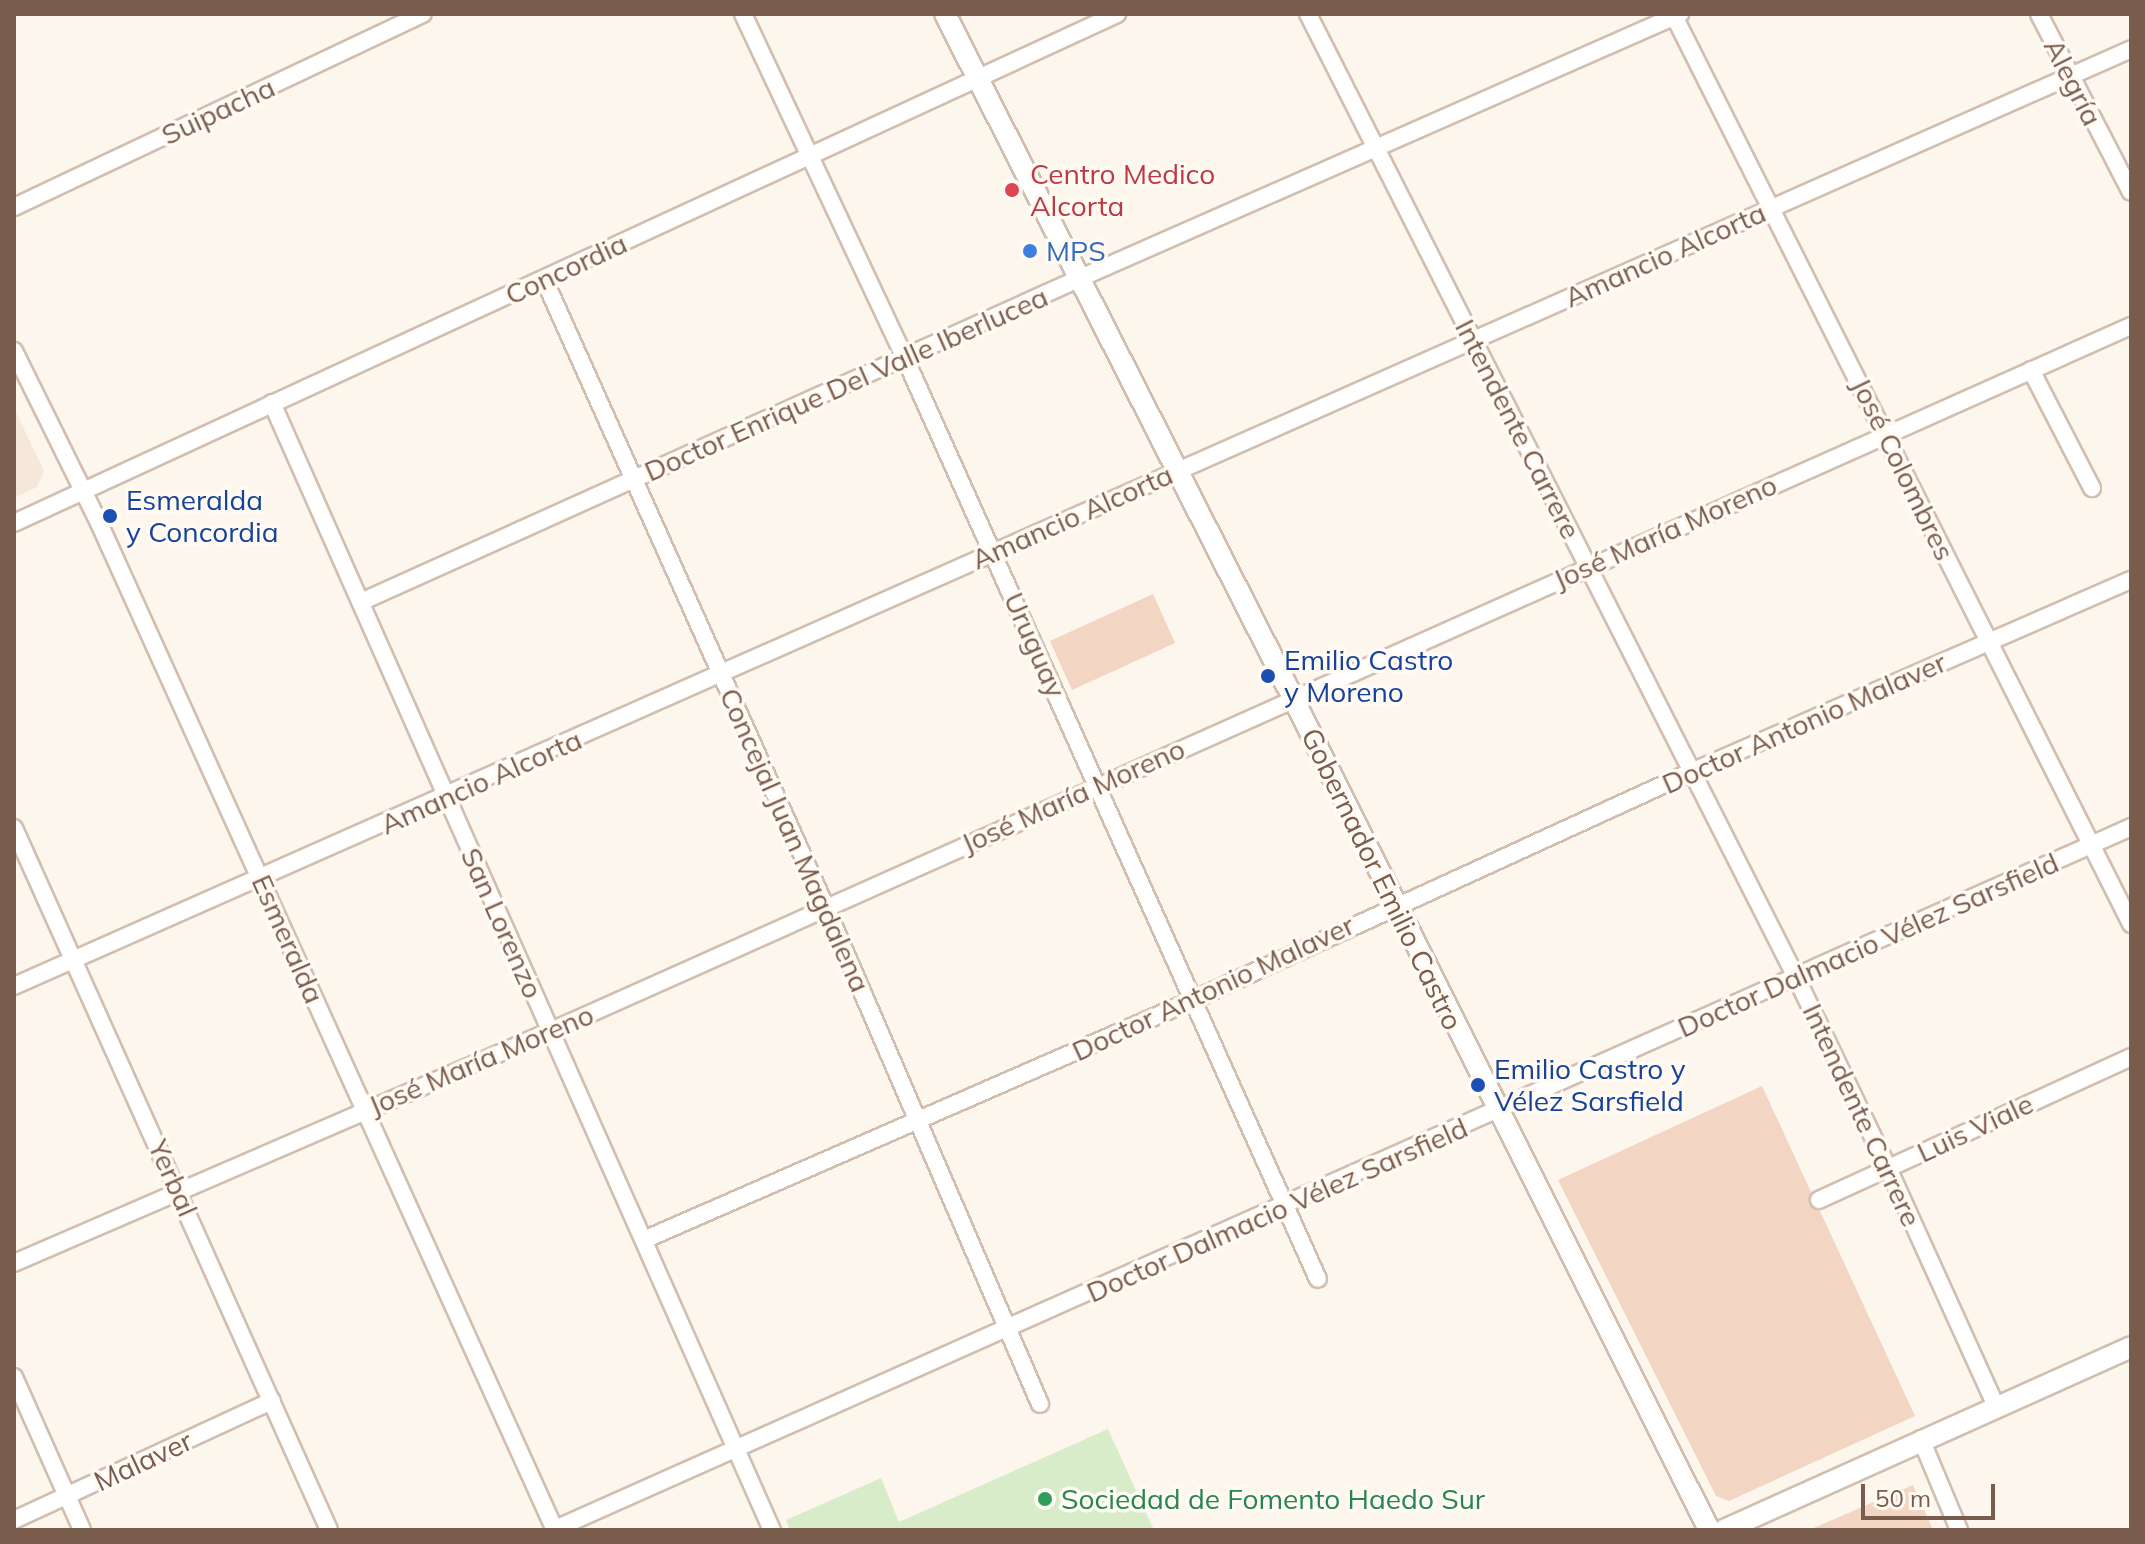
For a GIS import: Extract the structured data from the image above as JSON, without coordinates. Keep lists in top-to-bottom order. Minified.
{"streets":{"street":["Alegría","Suipacha","Amancio Alcorta","Concordia","Doctor Enrique Del Valle Iberlucea","Intendente Carrere","José Colombres","José María Moreno","Uruguay","Doctor Antonio Malaver","Concejal Juan Magdalena","Gobernador Emilio Castro","San Lorenzo","Esmeralda","Doctor Dalmacio Vélez Sarsfield","Luis Viale","Yerbal","Malaver"]},"crossings":[["Alegría","Amancio Alcorta"],["Amancio Alcorta","Intendente Carrere"],["Amancio Alcorta","José Colombres"],["Amancio Alcorta","Uruguay"],["Amancio Alcorta","Concejal Juan Magdalena"],["Amancio Alcorta","Gobernador Emilio Castro"],["Amancio Alcorta","San Lorenzo"],["Amancio Alcorta","Esmeralda"],["Amancio Alcorta","Yerbal"],["Concordia","Uruguay"],["Concordia","Concejal Juan Magdalena"],["Concordia","Gobernador Emilio Castro"],["Concordia","San Lorenzo"],["Concordia","Esmeralda"],["Doctor Enrique Del Valle Iberlucea","Intendente Carrere"],["Doctor Enrique Del Valle Iberlucea","José Colombres"],["Doctor Enrique Del Valle Iberlucea","Uruguay"],["Doctor Enrique Del Valle Iberlucea","Concejal Juan Magdalena"],["Doctor Enrique Del Valle Iberlucea","Gobernador Emilio Castro"],["Doctor Enrique Del Valle Iberlucea","San Lorenzo"],["Intendente Carrere","José María Moreno"],["Intendente Carrere","Doctor Antonio Malaver"],["Intendente Carrere","Doctor Dalmacio Vélez Sarsfield"],["Intendente Carrere","Luis Viale"],["José Colombres","José María Moreno"],["José Colombres","Doctor Antonio Malaver"],["José Colombres","Doctor Dalmacio Vélez Sarsfield"],["José María Moreno","Uruguay"],["José María Moreno","Concejal Juan Magdalena"],["José María Moreno","Gobernador Emilio Castro"],["José María Moreno","San Lorenzo"],["José María Moreno","Esmeralda"],["José María Moreno","Yerbal"],["Uruguay","Doctor Antonio Malaver"],["Uruguay","Doctor Dalmacio Vélez Sarsfield"],["Doctor Antonio Malaver","Concejal Juan Magdalena"],["Doctor Antonio Malaver","Gobernador Emilio Castro"],["Doctor Antonio Malaver","San Lorenzo"],["Concejal Juan Magdalena","Doctor Dalmacio Vélez Sarsfield"],["Gobernador Emilio Castro","Doctor Dalmacio Vélez Sarsfield"],["San Lorenzo","Doctor Dalmacio Vélez Sarsfield"],["Esmeralda","Doctor Dalmacio Vélez Sarsfield"],["Yerbal","Malaver"]],"places":["Centro Medico Alcorta","MPS","Esmeralda y Concordia","Emilio Castro y Moreno","Emilio Castro y Vélez Sarsfield","Sociedad de Fomento Haedo Sur"],"scale_bar":"50 m"}
